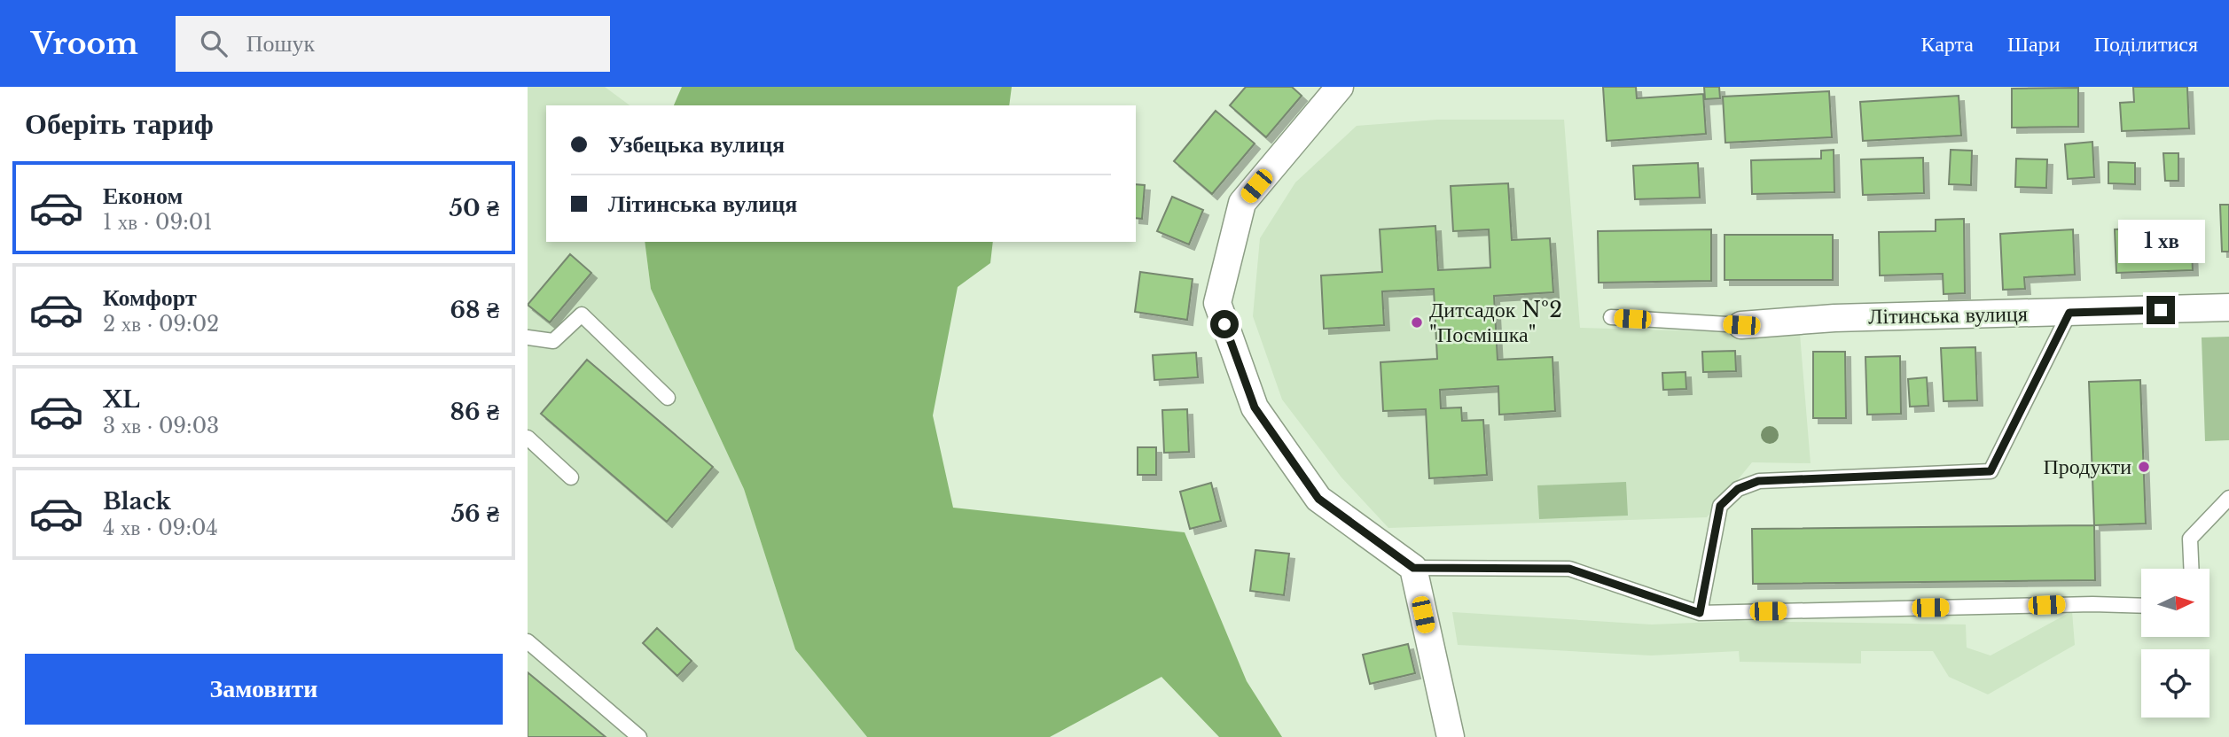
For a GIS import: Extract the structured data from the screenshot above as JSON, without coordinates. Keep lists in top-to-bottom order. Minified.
{"streets":{"street":["Літинська вулиця"]},"places":["Дитсадок №2 \"Посмішка\"","Продукти"],"north":"right","page":{"header":"Vroom","search":"Пошук","nav":["Карта","Шари","Поділитися"],"heading":"Оберіть тариф","banner":["Узбецька вулиця","Літинська вулиця"],"list":[{"name":"Економ","note":"1 хв · 09:01","value":"50 ₴"},{"name":"Комфорт","note":"2 хв · 09:02","value":"68 ₴"},{"name":"XL","note":"3 хв · 09:03","value":"86 ₴"},{"name":"Black","note":"4 хв · 09:04","value":"56 ₴"}],"bubble":"1 хв","buttons":"Замовити"}}
